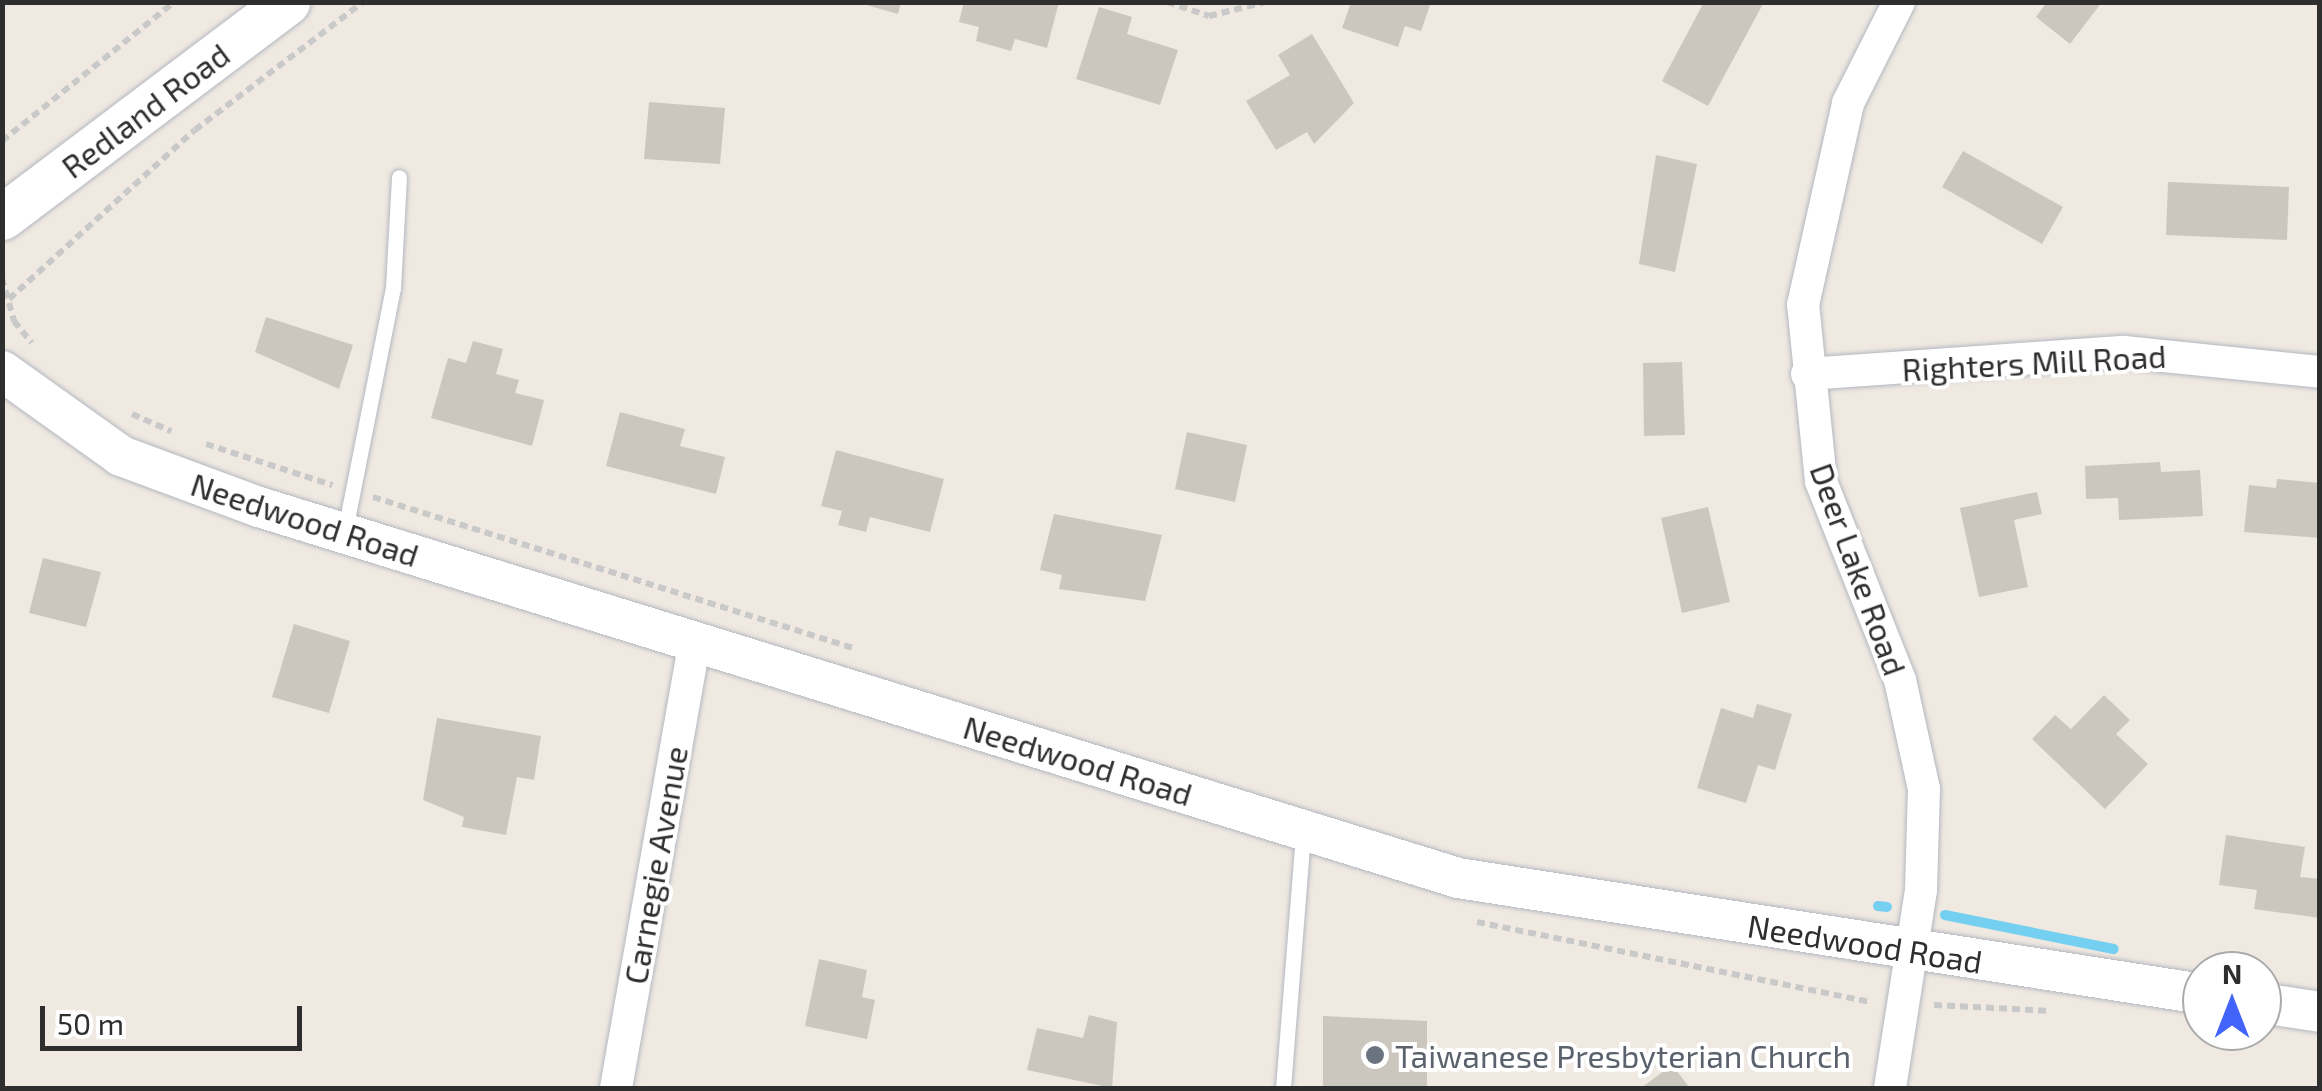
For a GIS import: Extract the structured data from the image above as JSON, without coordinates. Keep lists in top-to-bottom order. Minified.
{"streets":{"main road":["Redland Road"],"street":["Righters Mill Road","Needwood Road","Deer Lake Road","Carnegie Avenue"]},"crossings":[["Righters Mill Road","Deer Lake Road"],["Needwood Road","Deer Lake Road"],["Needwood Road","Carnegie Avenue"]],"places":["Taiwanese Presbyterian Church"],"scale_bar":"50 m","north":"top"}
